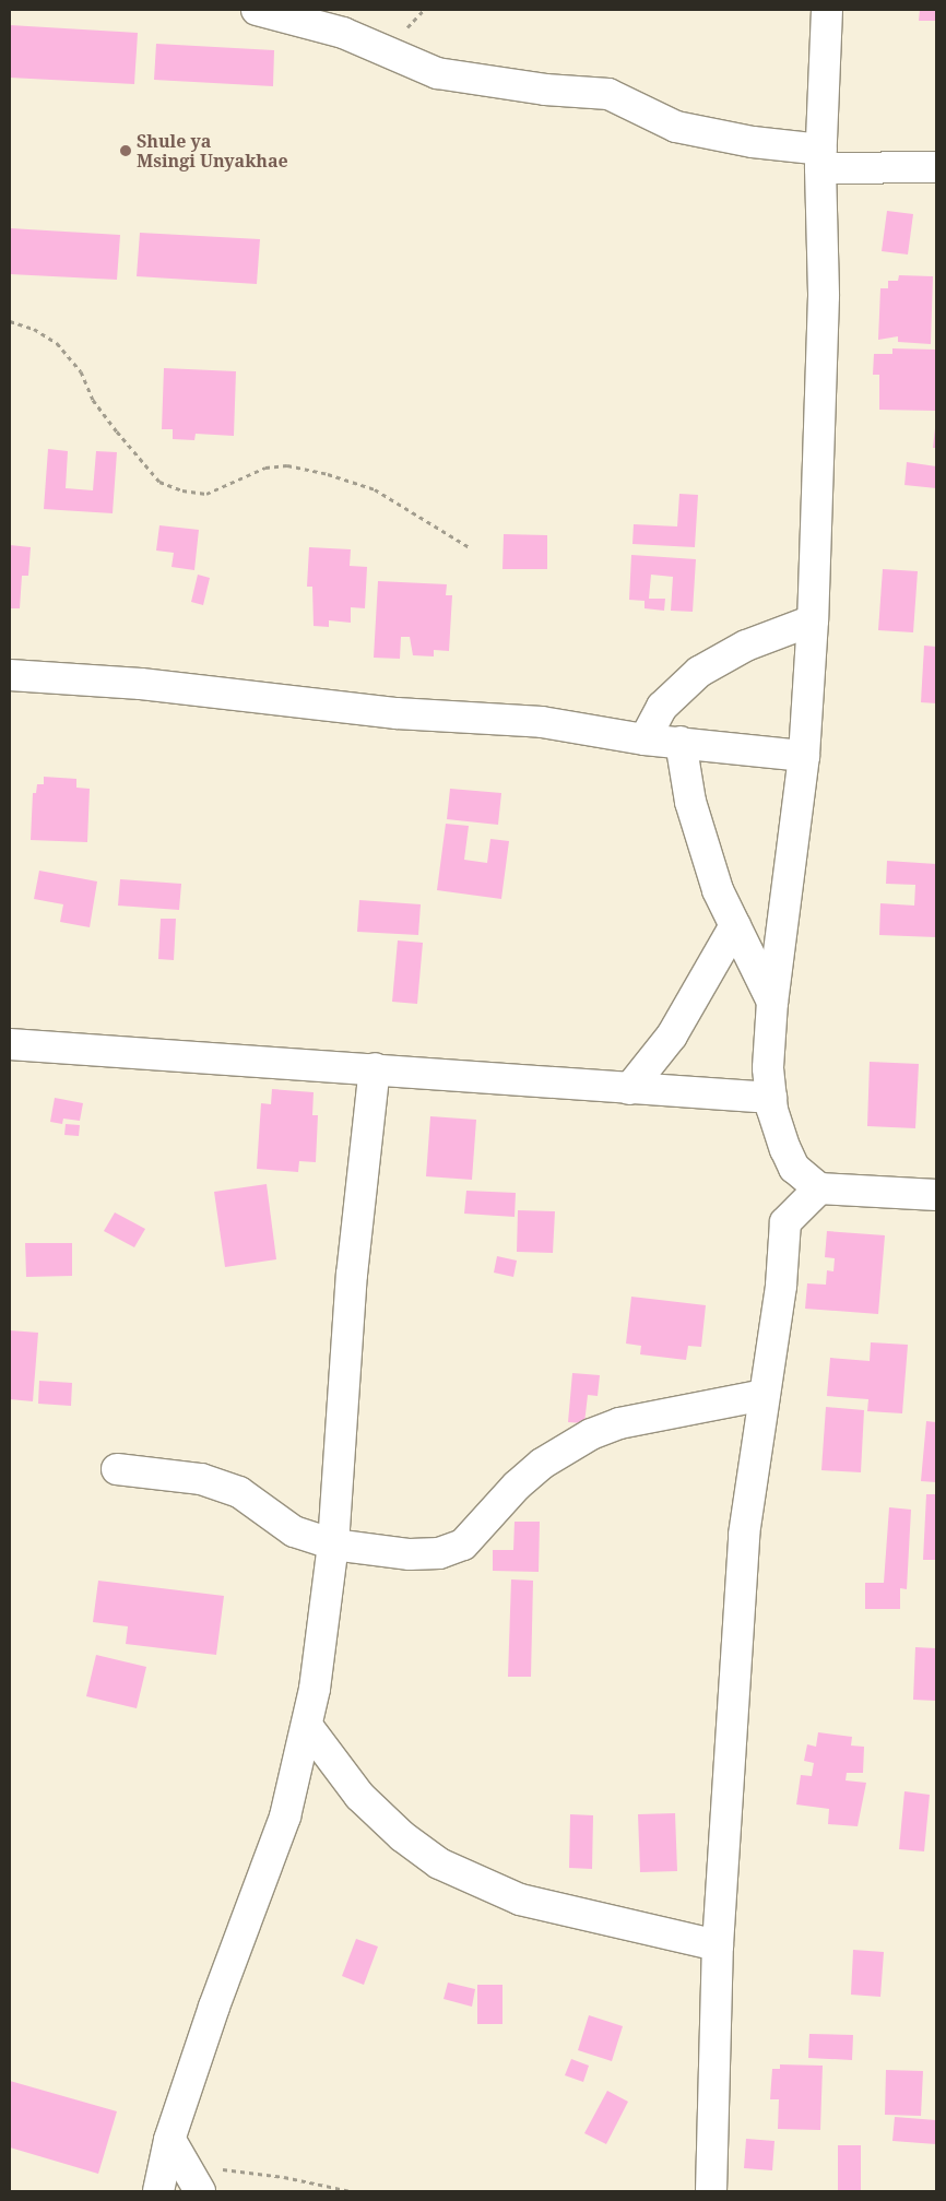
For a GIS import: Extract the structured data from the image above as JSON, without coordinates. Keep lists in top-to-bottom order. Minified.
{"places":["Shule ya Msingi Unyakhae"]}
